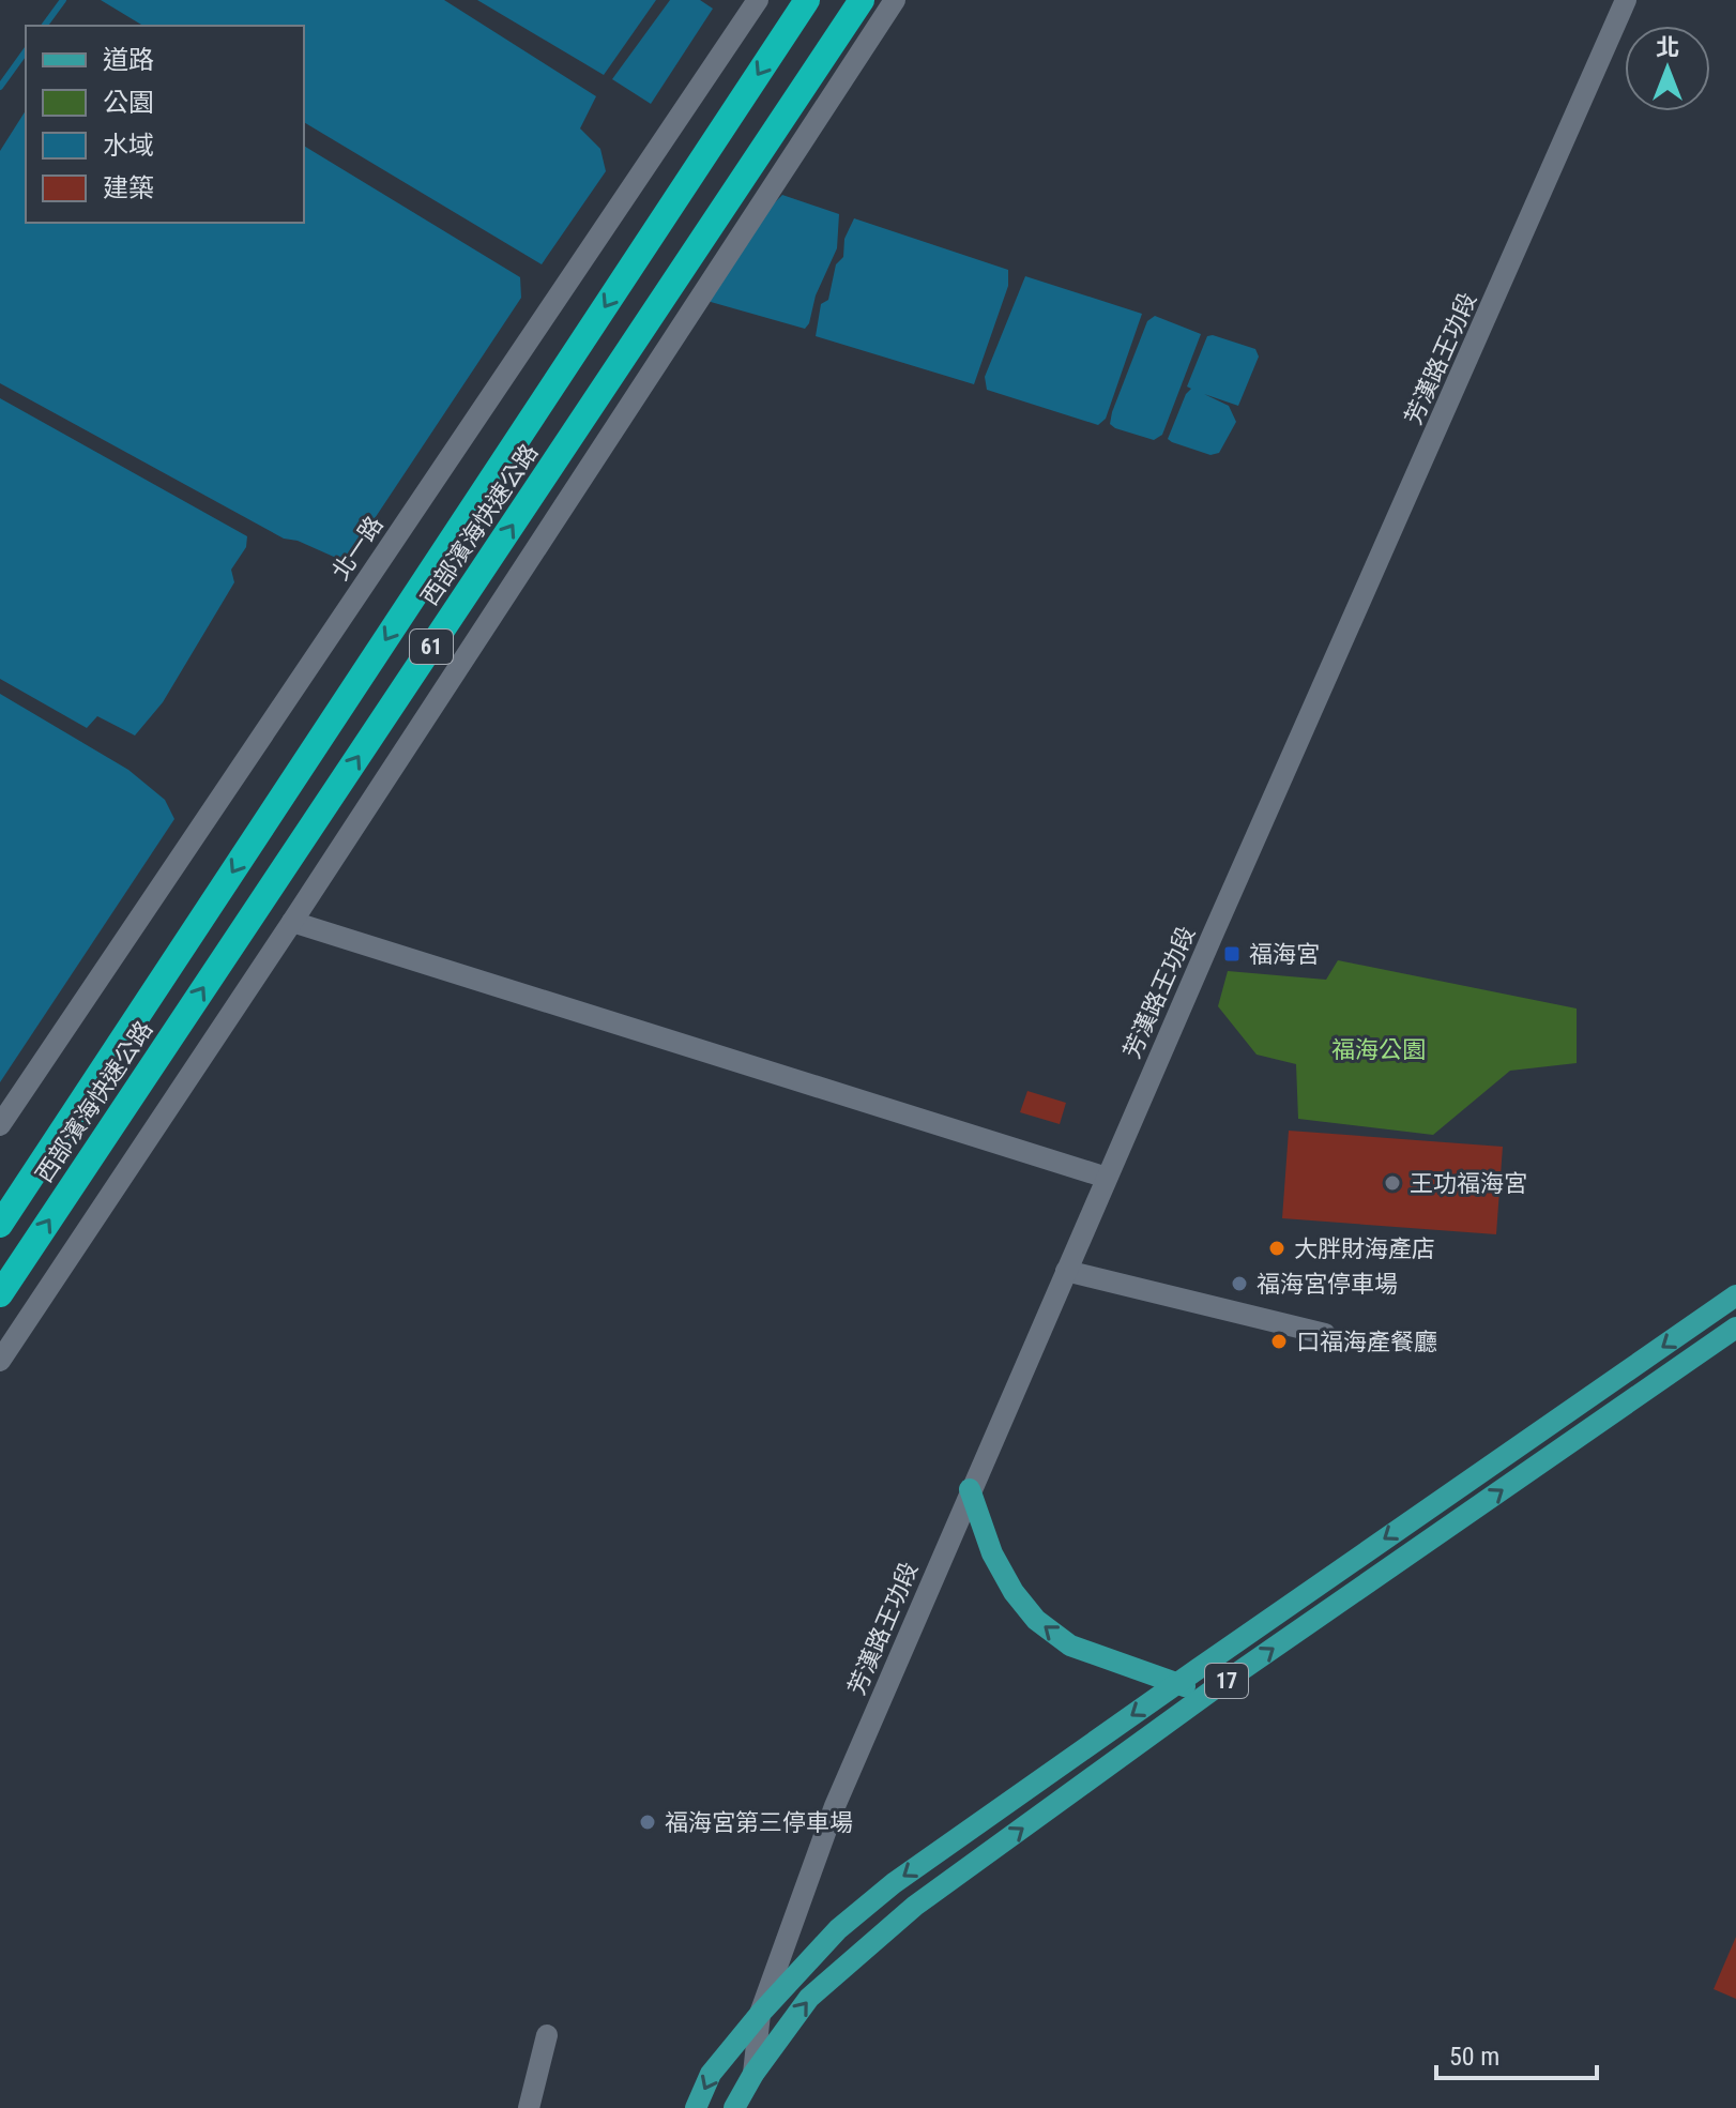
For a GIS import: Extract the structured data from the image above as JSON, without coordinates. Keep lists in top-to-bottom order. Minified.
{"streets":{"highway":["西部濱海快速公路","61"],"main road":["17"],"street":["芳漢路王功段","北一路"]},"crossings":[["芳漢路王功段","17"]],"parks":["福海公園"],"places":{"transit":["福海宮"],"other":["王功福海宮","大胖財海產店","福海宮停車場","口福海產餐廳","福海宮第三停車場"]},"legend":["道路","公園","水域","建築"],"scale_bar":"50 m","north":"top"}
